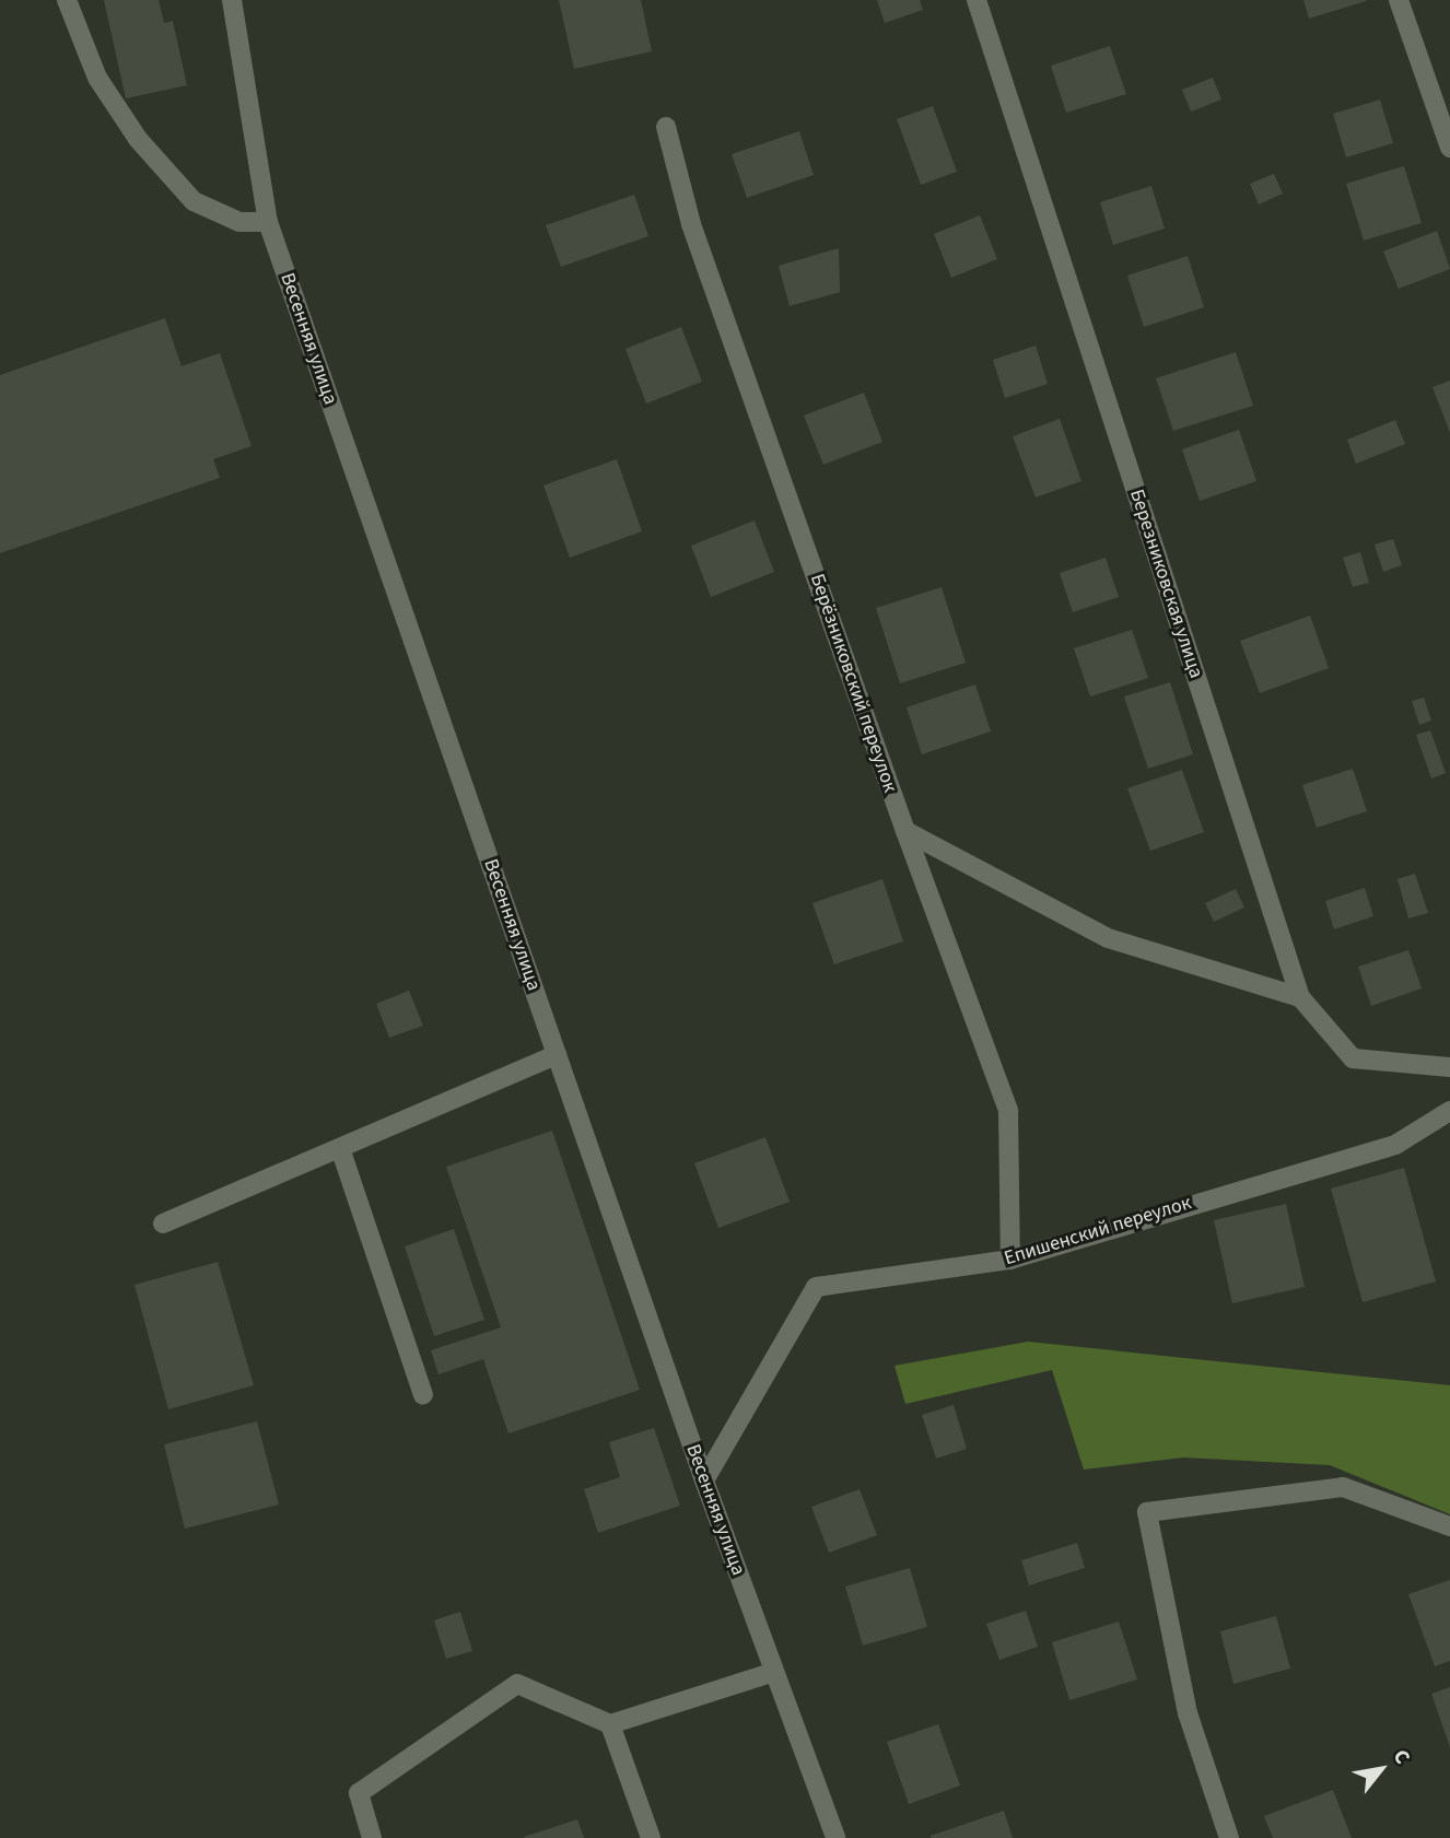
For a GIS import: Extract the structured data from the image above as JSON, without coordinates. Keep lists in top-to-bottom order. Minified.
{"streets":{"street":["Весенняя улица","Березниковская улица","Берёзниковский переулок","Епишенский переулок"]},"crossings":[["Весенняя улица","Епишенский переулок"],["Берёзниковский переулок","Епишенский переулок"]],"north":"top right"}
